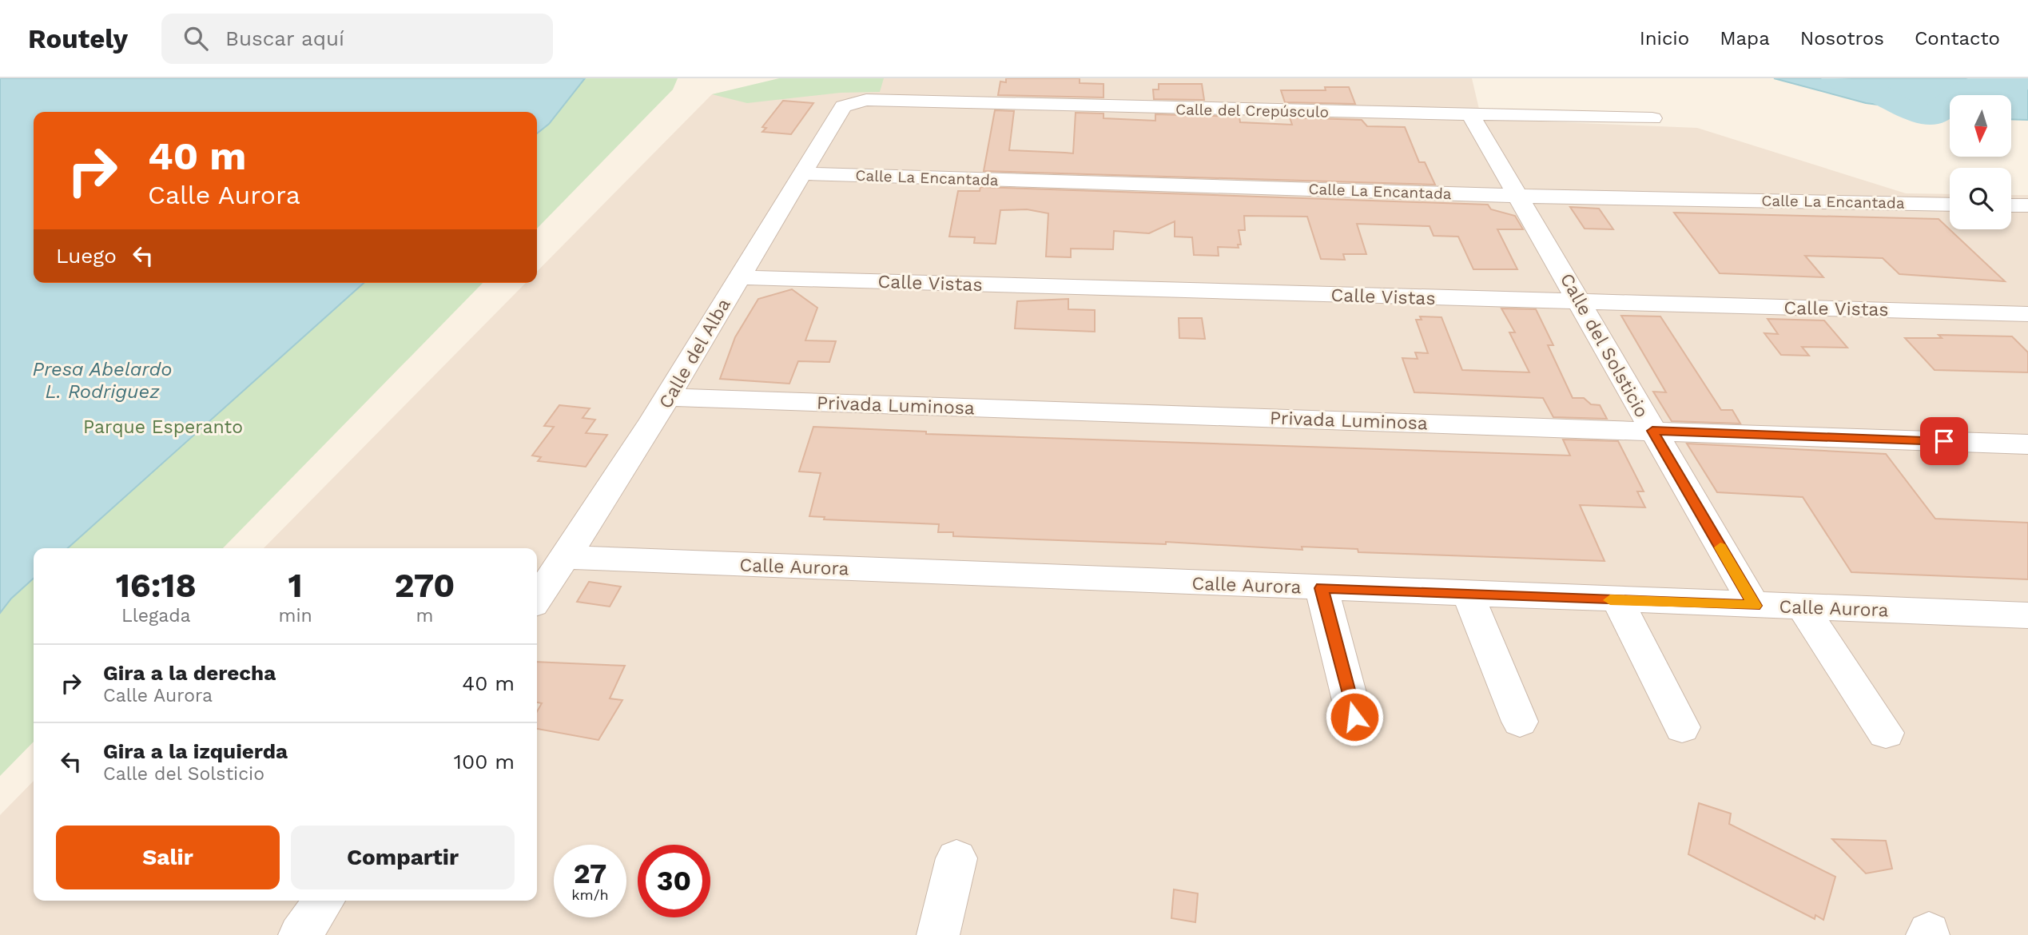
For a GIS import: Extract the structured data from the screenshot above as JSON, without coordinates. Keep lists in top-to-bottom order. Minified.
{"streets":{"street":["Calle del Crepúsculo","Calle La Encantada","Calle Vistas","Calle del Solsticio","Calle del Alba","Privada Luminosa","Calle Aurora"]},"crossings":[["Calle del Crepúsculo","Calle del Solsticio"],["Calle del Crepúsculo","Calle del Alba"],["Calle La Encantada","Calle del Solsticio"],["Calle La Encantada","Calle del Alba"],["Calle Vistas","Calle del Solsticio"],["Calle Vistas","Calle del Alba"],["Calle del Solsticio","Privada Luminosa"],["Calle del Solsticio","Calle Aurora"],["Calle del Alba","Privada Luminosa"],["Calle del Alba","Calle Aurora"]],"water":["Presa Abelardo L. Rodriguez"],"parks":["Parque Esperanto"],"north":"bottom","page":{"header":"Routely","search":"Buscar aquí","nav":["Inicio","Mapa","Nosotros","Contacto"],"turn":["40 m","Calle Aurora"],"then":"Luego","eta":["16:18","Llegada","1","min","270","m"],"list":[{"name":"Gira a la derecha","note":"Calle Aurora","value":"40 m"},{"name":"Gira a la izquierda","note":"Calle del Solsticio","value":"100 m"}],"buttons":["Salir","Compartir"],"speed":"27 km/h","limit":"30"}}
